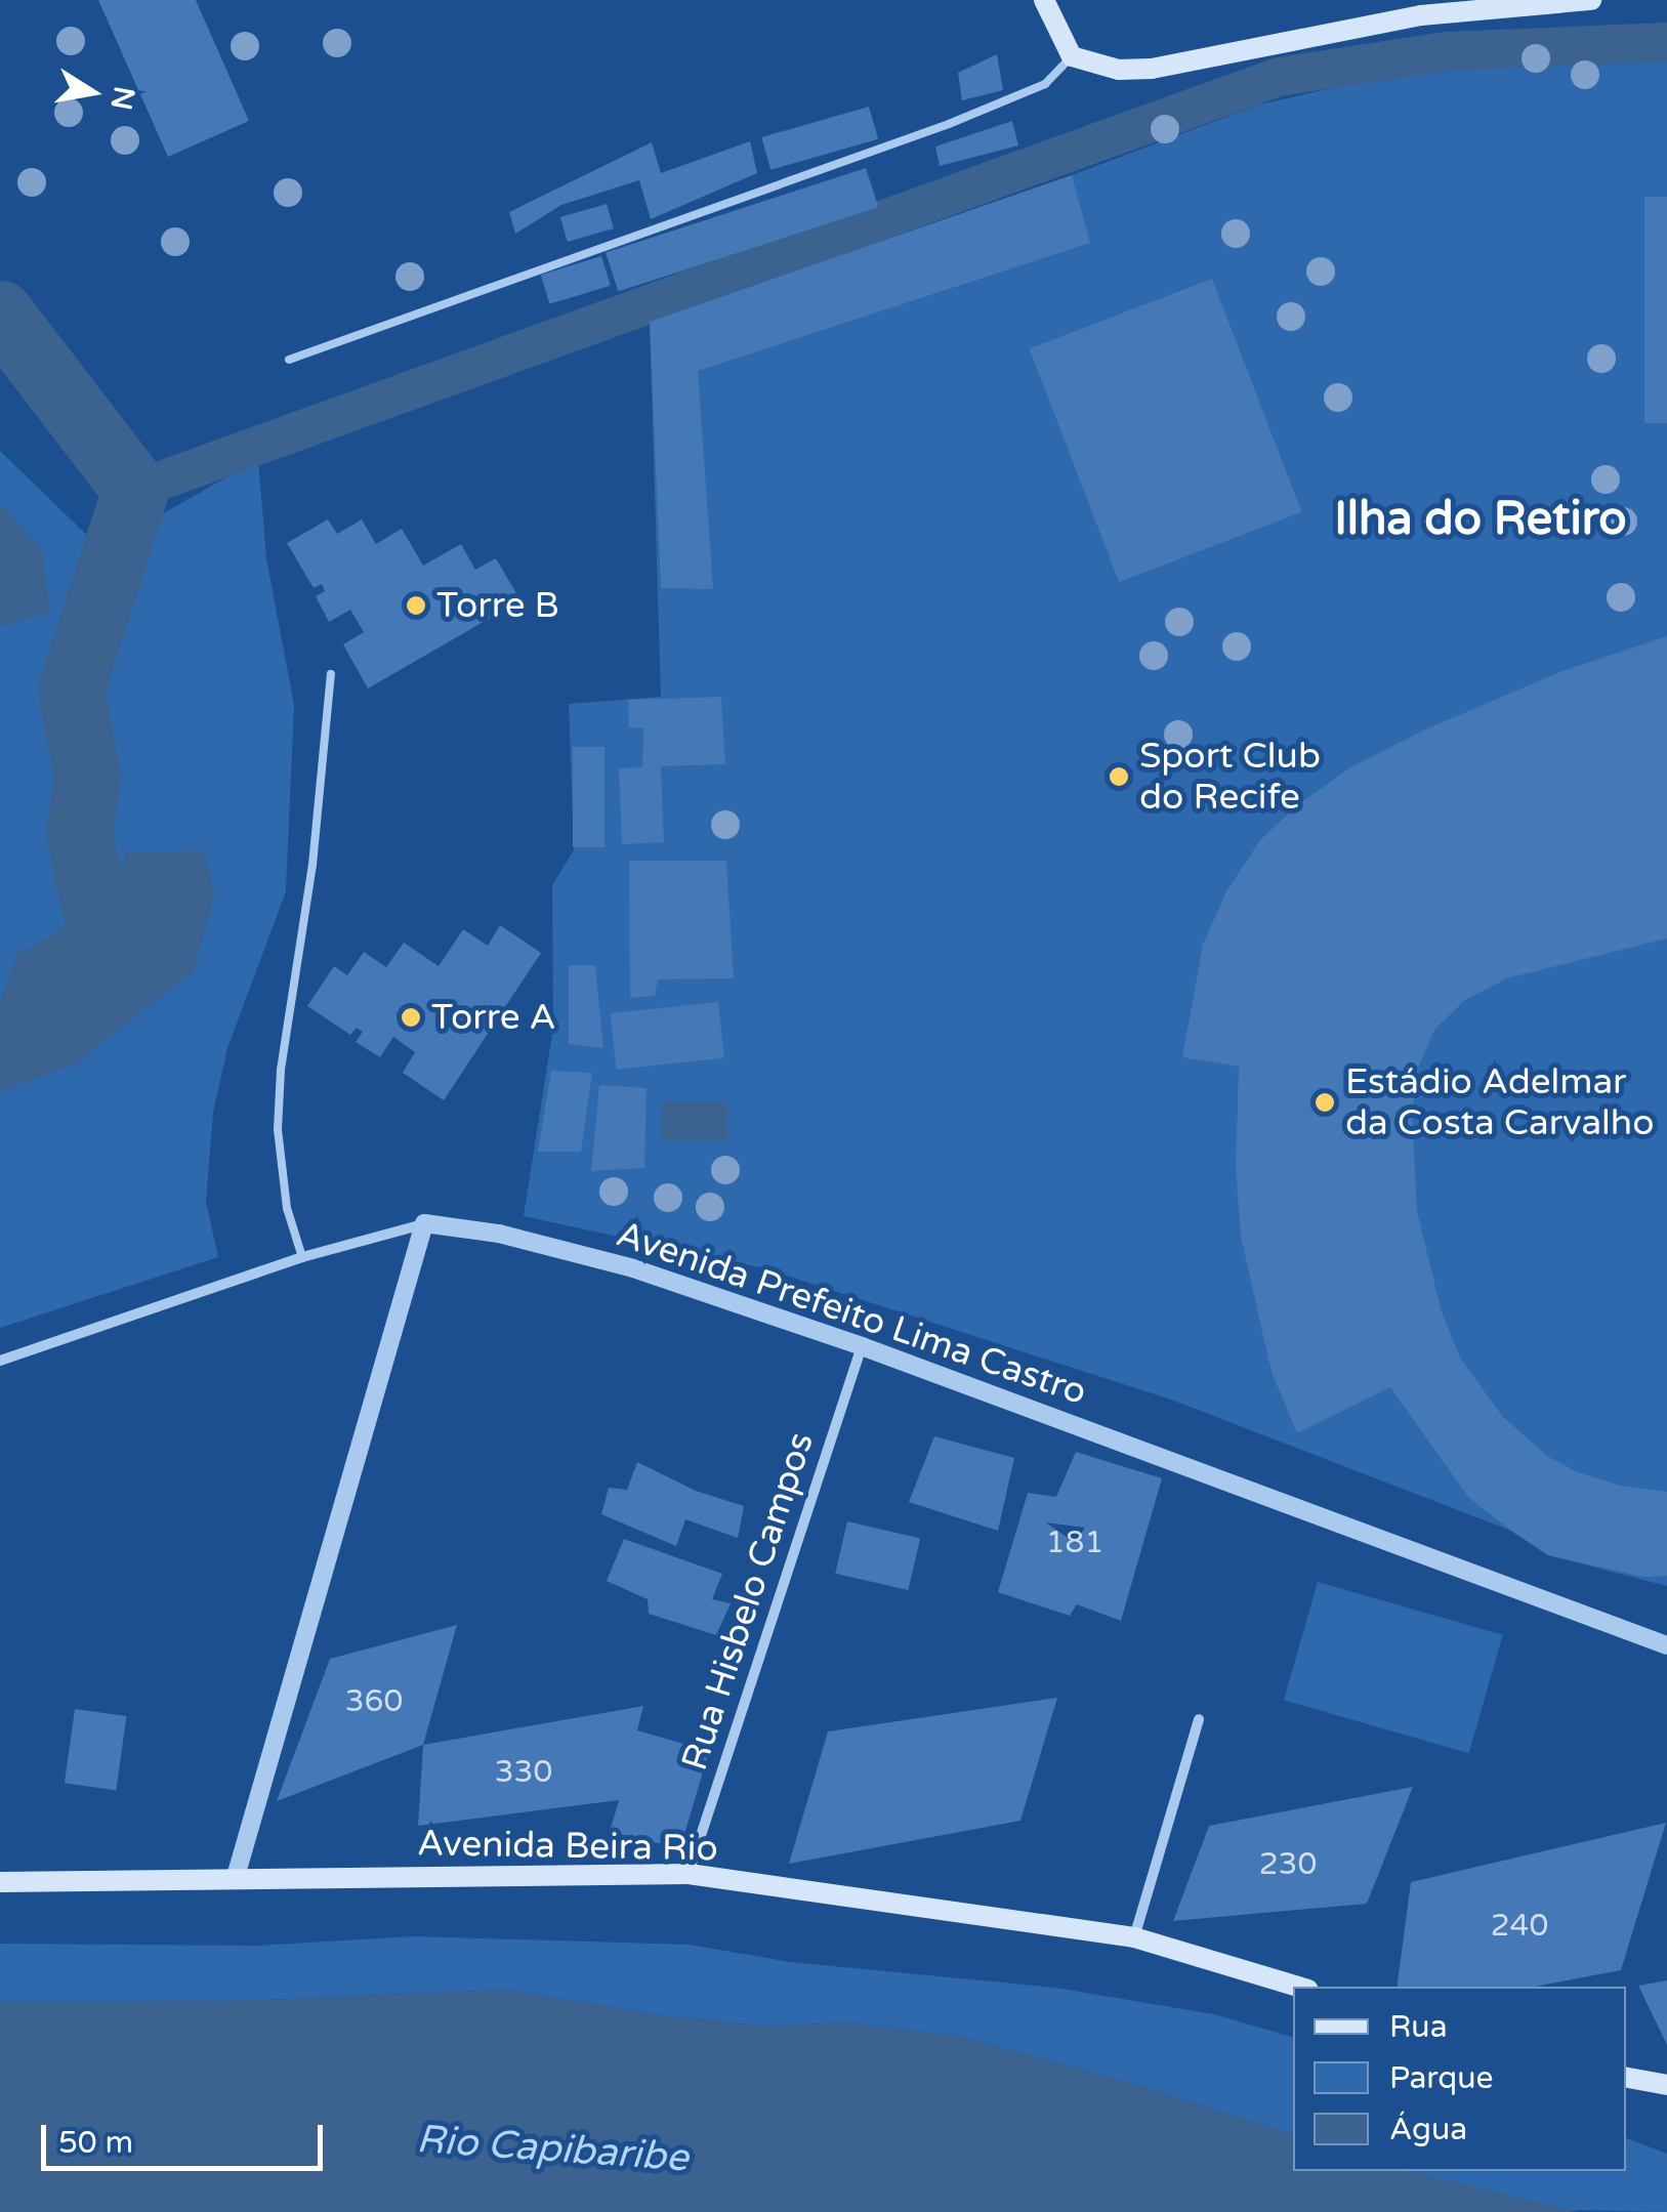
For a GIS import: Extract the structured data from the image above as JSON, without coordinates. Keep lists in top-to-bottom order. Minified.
{"streets":{"main road":["Avenida Beira Rio"],"street":["Avenida Prefeito Lima Castro","Rua Hisbelo Campos"]},"crossings":[["Avenida Prefeito Lima Castro","Rua Hisbelo Campos"],["Rua Hisbelo Campos","Avenida Beira Rio"]],"districts":["Ilha do Retiro"],"water":["Rio Capibaribe"],"places":["Torre B","Sport Club do Recife","Torre A","Estádio Adelmar da Costa Carvalho"],"house_numbers":["181","360","330","230","240"],"legend":["Rua","Parque","Água"],"scale_bar":"50 m","north":"right"}
